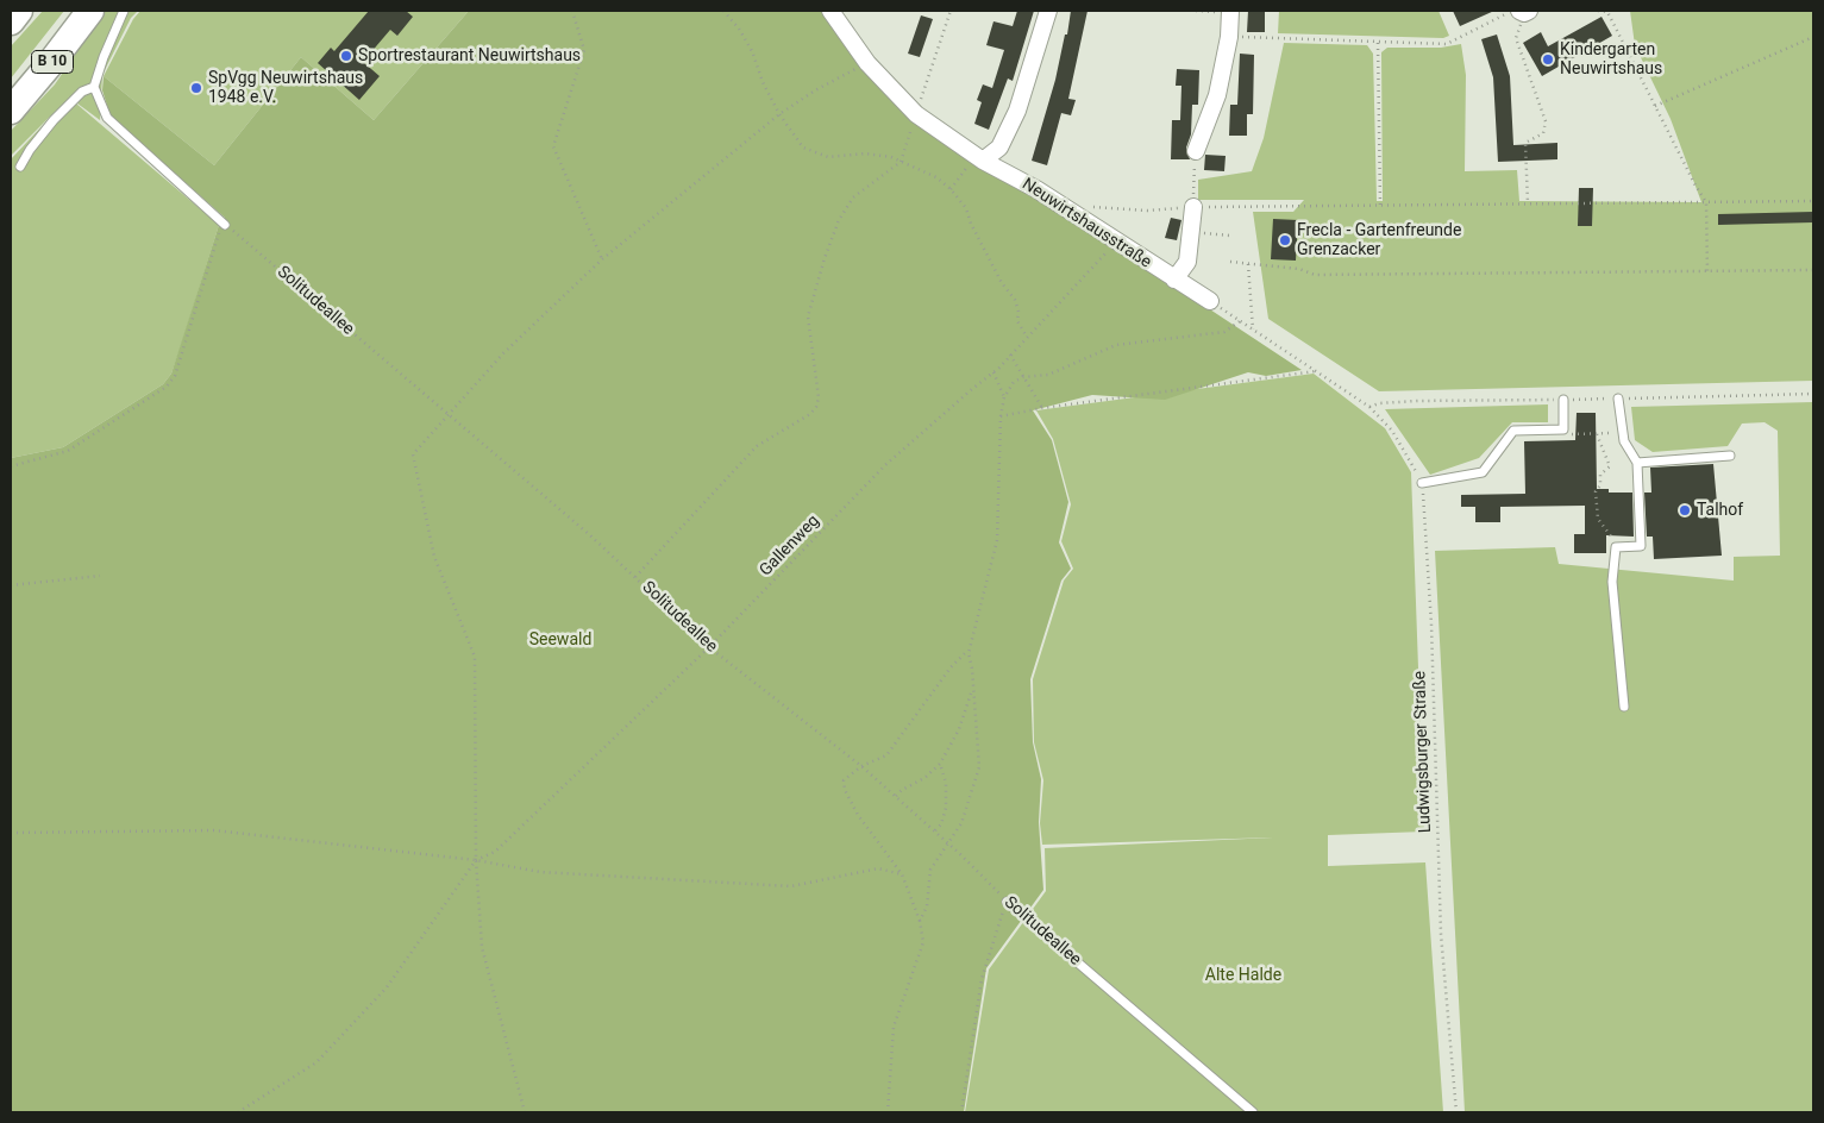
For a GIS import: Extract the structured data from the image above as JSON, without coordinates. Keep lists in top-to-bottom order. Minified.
{"streets":{"highway":["B 10"],"street":["Neuwirtshausstraße"],"lane":["Solitudeallee"],"path":["Gallenweg","Ludwigsburger Straße"]},"crossings":[["Neuwirtshausstraße","Gallenweg"],["Solitudeallee","Gallenweg"]],"parks":["Seewald","Alte Halde"],"places":["Sportrestaurant Neuwirtshaus","Kindergarten Neuwirtshaus","SpVgg Neuwirtshaus 1948 e.V.","Frecla - Gartenfreunde Grenzacker","Talhof"]}
